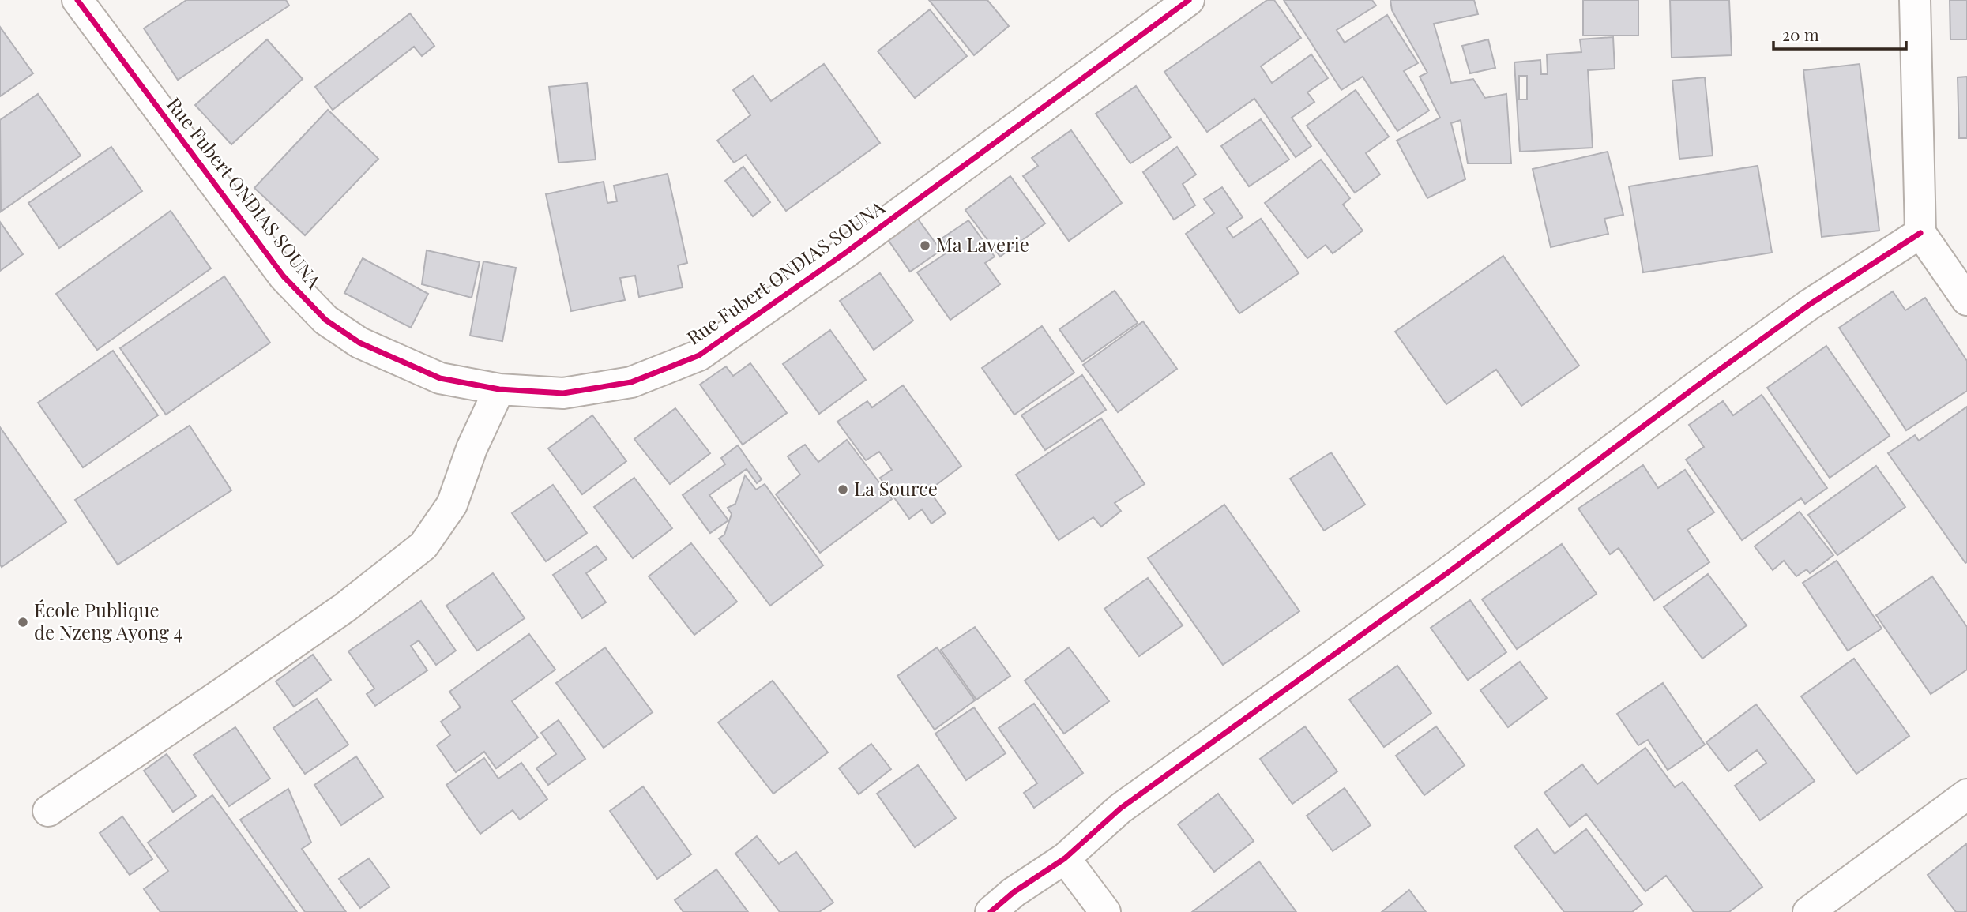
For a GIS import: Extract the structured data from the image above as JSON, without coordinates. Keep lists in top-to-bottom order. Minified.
{"streets":{"street":["Rue Fubert ONDIAS SOUNA"]},"places":["Ma Laverie","La Source","École Publique de Nzeng Ayong 4"],"scale_bar":"20 m"}
